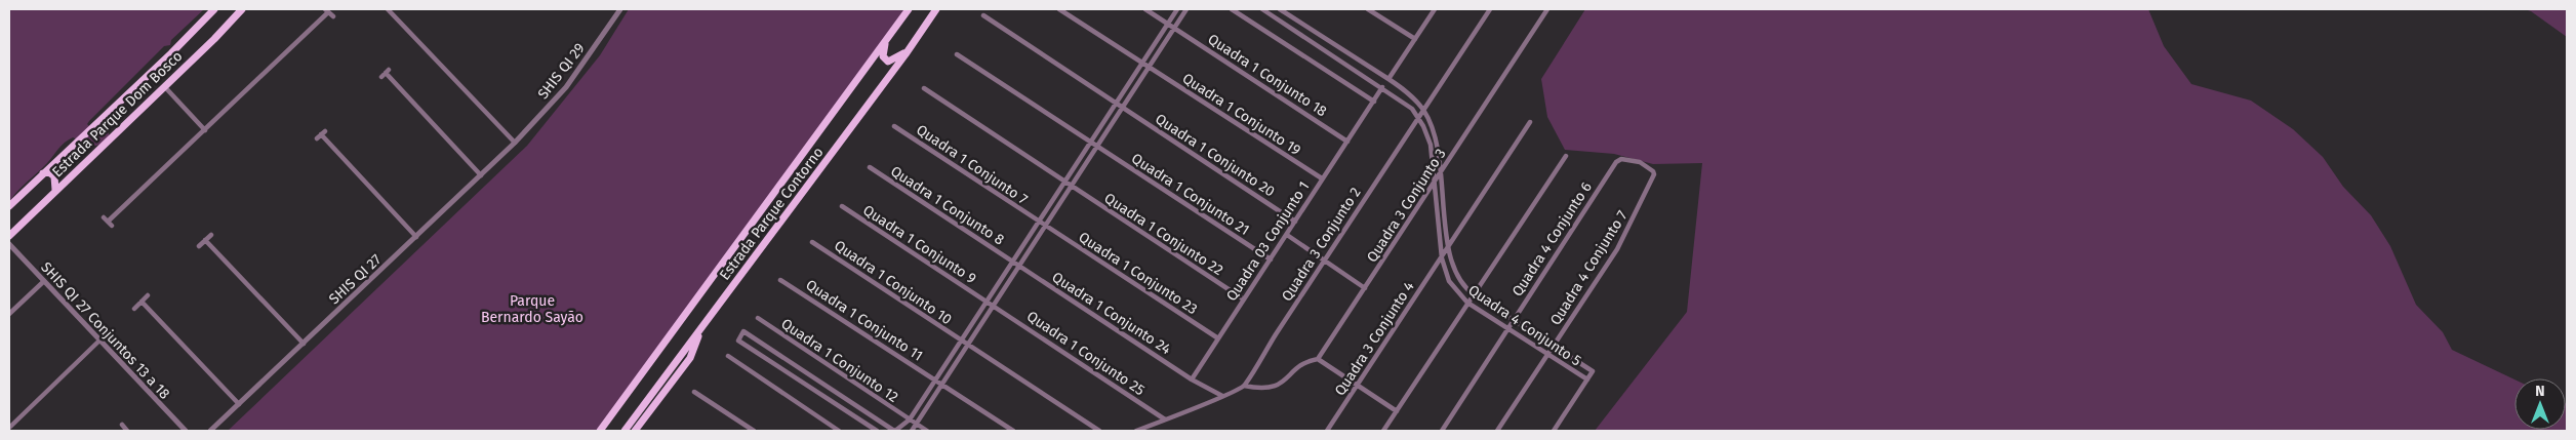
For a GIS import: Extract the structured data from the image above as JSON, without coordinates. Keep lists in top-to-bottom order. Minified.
{"streets":{"main road":["Estrada Parque Dom Bosco","Estrada Parque Contorno"],"street":["SHIS QI 29","Quadra 1 Conjunto 18","Quadra 1 Conjunto 19","Quadra 1 Conjunto 20","Quadra 1 Conjunto 7","Quadra 1 Conjunto 21","Quadra 1 Conjunto 8","Quadra 3 Conjunto 3","Quadra 1 Conjunto 22","Quadra 4 Conjunto 6","Quadra 03 Conjunto 1","Quadra 1 Conjunto 9","Quadra 3 Conjunto 2","Quadra 4 Conjunto 7","Quadra 1 Conjunto 23","SHIS QI 27","Quadra 1 Conjunto 10","Quadra 1 Conjunto 24","Quadra 1 Conjunto 11","Quadra 4 Conjunto 5","SHIS QI 27 Conjuntos 13 a 18","Quadra 3 Conjunto 4","Quadra 1 Conjunto 25","Quadra 1 Conjunto 12"]},"crossings":[["SHIS QI 29","SHIS QI 27"],["Quadra 1 Conjunto 18","Quadra 03 Conjunto 1"],["Quadra 1 Conjunto 19","Quadra 03 Conjunto 1"],["Quadra 1 Conjunto 20","Quadra 03 Conjunto 1"],["Quadra 1 Conjunto 7","Quadra 1 Conjunto 23"],["Quadra 1 Conjunto 21","Quadra 03 Conjunto 1"],["Quadra 1 Conjunto 8","Quadra 1 Conjunto 24"],["Quadra 3 Conjunto 3","Quadra 4 Conjunto 5"],["Quadra 1 Conjunto 22","Quadra 03 Conjunto 1"],["Quadra 4 Conjunto 6","Quadra 4 Conjunto 7"],["Quadra 4 Conjunto 6","Quadra 4 Conjunto 5"],["Quadra 03 Conjunto 1","Quadra 1 Conjunto 23"],["Quadra 03 Conjunto 1","Quadra 1 Conjunto 24"],["Quadra 03 Conjunto 1","Quadra 4 Conjunto 5"],["Quadra 1 Conjunto 9","Quadra 1 Conjunto 25"],["Quadra 3 Conjunto 2","Quadra 4 Conjunto 5"],["Quadra 4 Conjunto 7","Quadra 4 Conjunto 5"],["Quadra 4 Conjunto 5","Quadra 3 Conjunto 4"]],"parks":["Parque Bernardo Sayão"],"north":"top"}
